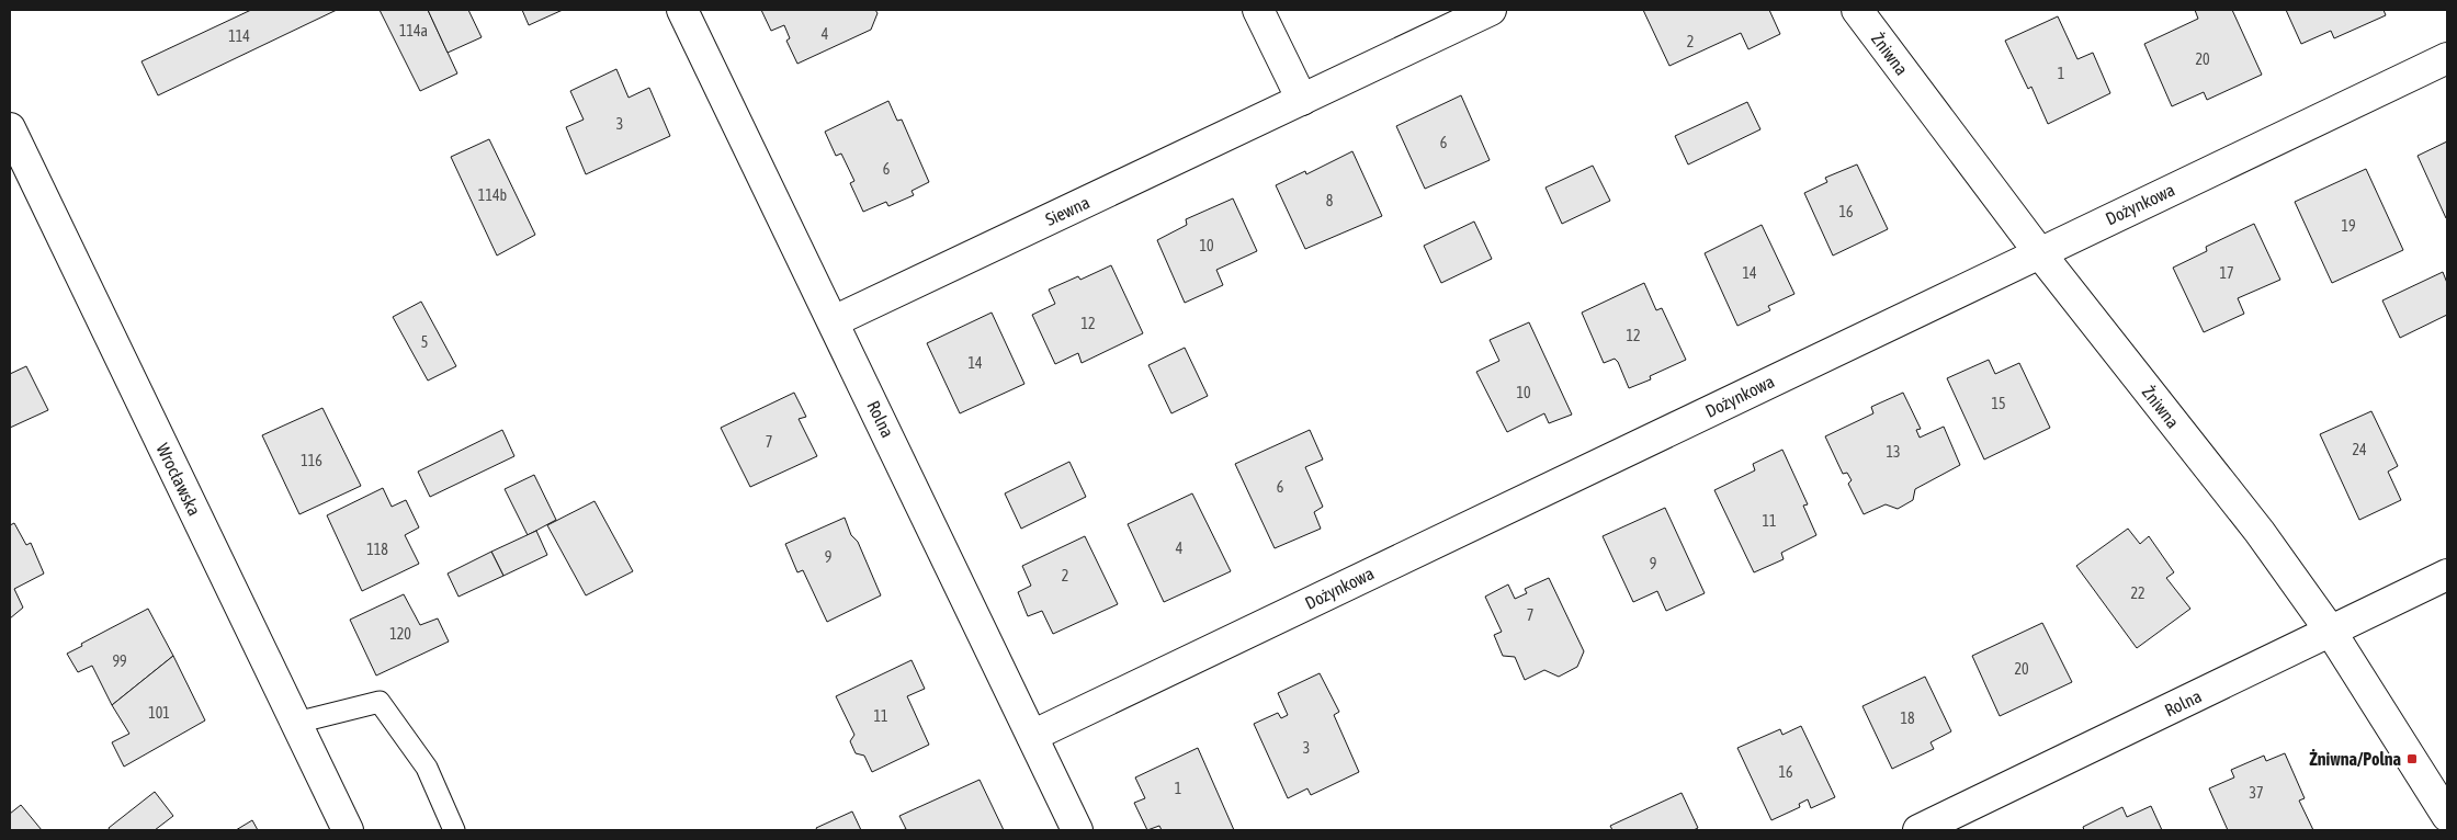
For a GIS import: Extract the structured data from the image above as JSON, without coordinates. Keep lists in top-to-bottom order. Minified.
{"streets":{"street":["Żniwna","Dożynkowa","Siewna","Rolna","Wrocławska"]},"crossings":[["Żniwna","Dożynkowa"],["Żniwna","Rolna"],["Dożynkowa","Rolna"],["Siewna","Rolna"]],"places":{"transit":["Żniwna/Polna"]},"house_numbers":["114a","4","114","2","20","1","3","6","6","114b","8","16","19","10","14","17","12","12","5","14","10","15","7","24","13","116","6","11","4","118","9","9","2","22","7","120","99","20","101","11","18","3","16","1","37"]}
